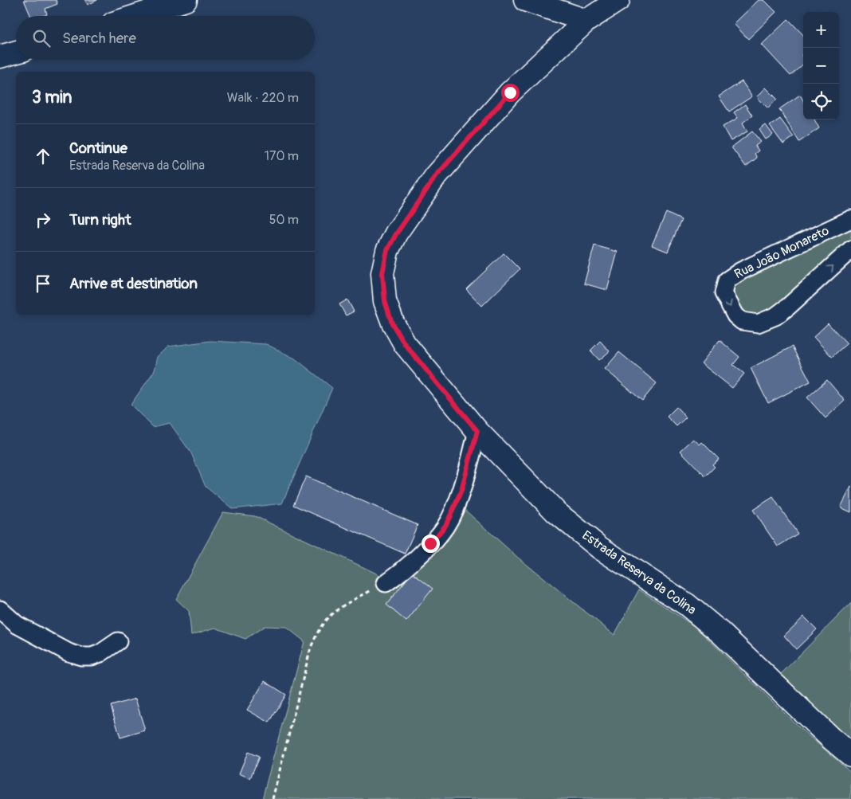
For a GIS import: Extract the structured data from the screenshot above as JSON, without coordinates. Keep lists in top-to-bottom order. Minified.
{"streets":{"street":["Rua João Monareto","Estrada Reserva da Colina"]},"page":{"map_buttons":["+","−"],"search":"Search here","heading":["3 min","Walk · 220 m"],"list":[["Continue","Estrada Reserva da Colina","170 m"],["Turn right","50 m"],"Arrive at destination"]}}
